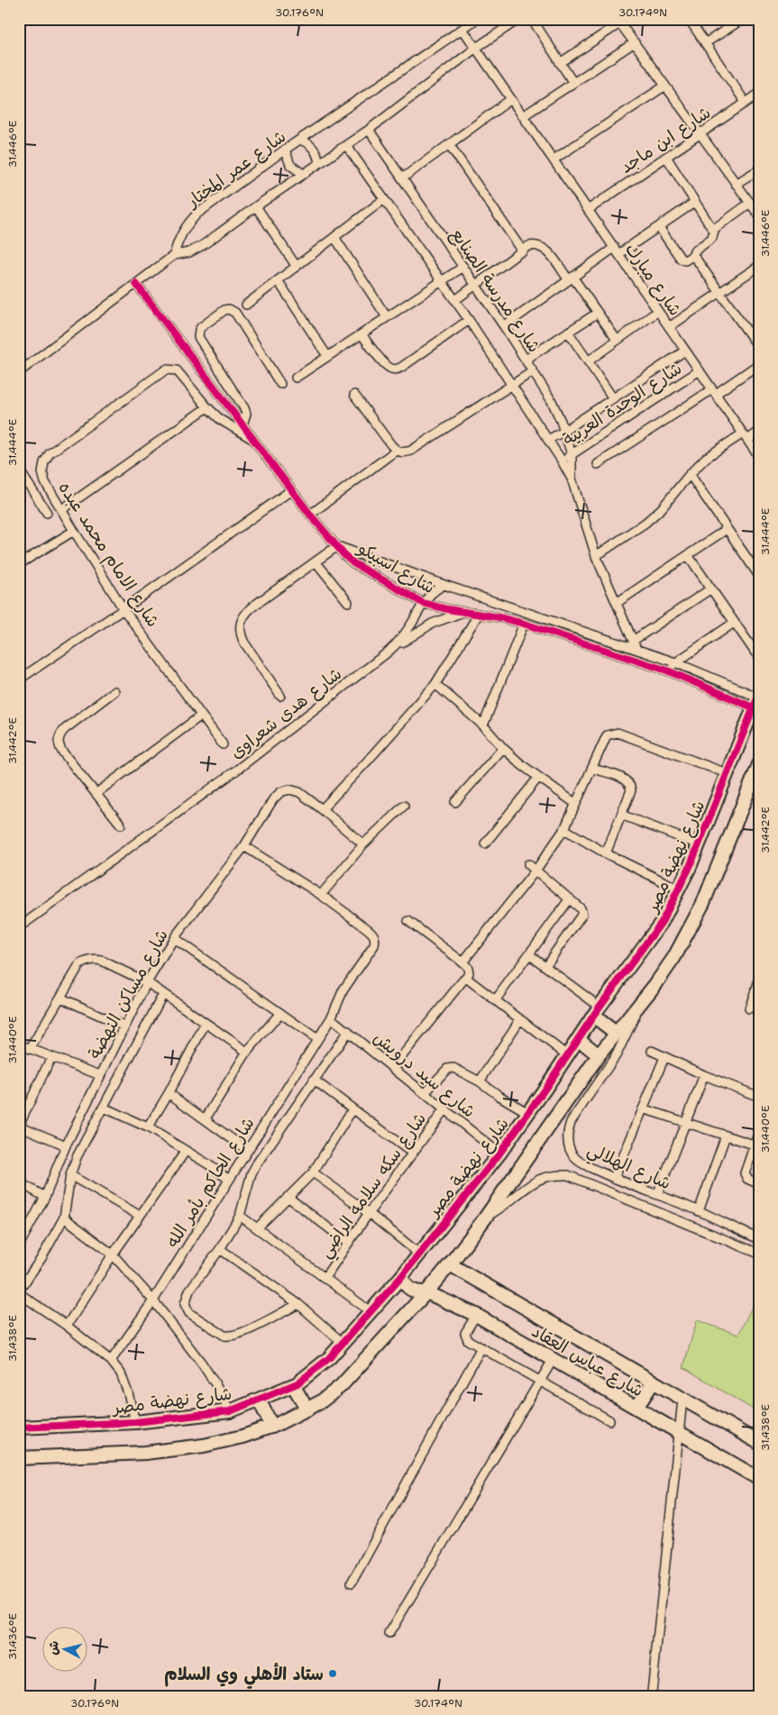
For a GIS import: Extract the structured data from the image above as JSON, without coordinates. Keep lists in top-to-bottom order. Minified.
{"streets":{"street":["شارع ابن ماجد","شارع عمر المختار","شارع مبارك","شارع مدرسة الصنايع","شارع الوحدة العربية","شارع الامام محمد عبده","شارع اسبيكو","شارع هدى شعراوى","شارع نهضة مصر","شارع مساكن النهضة","شارع سيد درويش","شارع الهلالي","شارع الحاكم بأمر الله","شارع سكه سلامه الراضي","شارع عباس العقاد"]},"crossings":[["شارع ابن ماجد","شارع مبارك"],["شارع عمر المختار","شارع مبارك"],["شارع مبارك","شارع الوحدة العربية"],["شارع مدرسة الصنايع","شارع الوحدة العربية"],["شارع مدرسة الصنايع","شارع اسبيكو"],["شارع الامام محمد عبده","شارع اسبيكو"],["شارع اسبيكو","شارع هدى شعراوى"],["شارع اسبيكو","شارع نهضة مصر"],["شارع نهضة مصر","شارع سيد درويش"],["شارع نهضة مصر","شارع عباس العقاد"],["شارع مساكن النهضة","شارع الحاكم بأمر الله"],["شارع سيد درويش","شارع الحاكم بأمر الله"],["شارع سيد درويش","شارع سكه سلامه الراضي"]],"places":["ستاد الأهلي وي السلام"],"north":"left","coordinates":["30.176°N","30.174°N","31.446°E","31.444°E","31.442°E","31.440°E","31.438°E","31.436°E"]}
